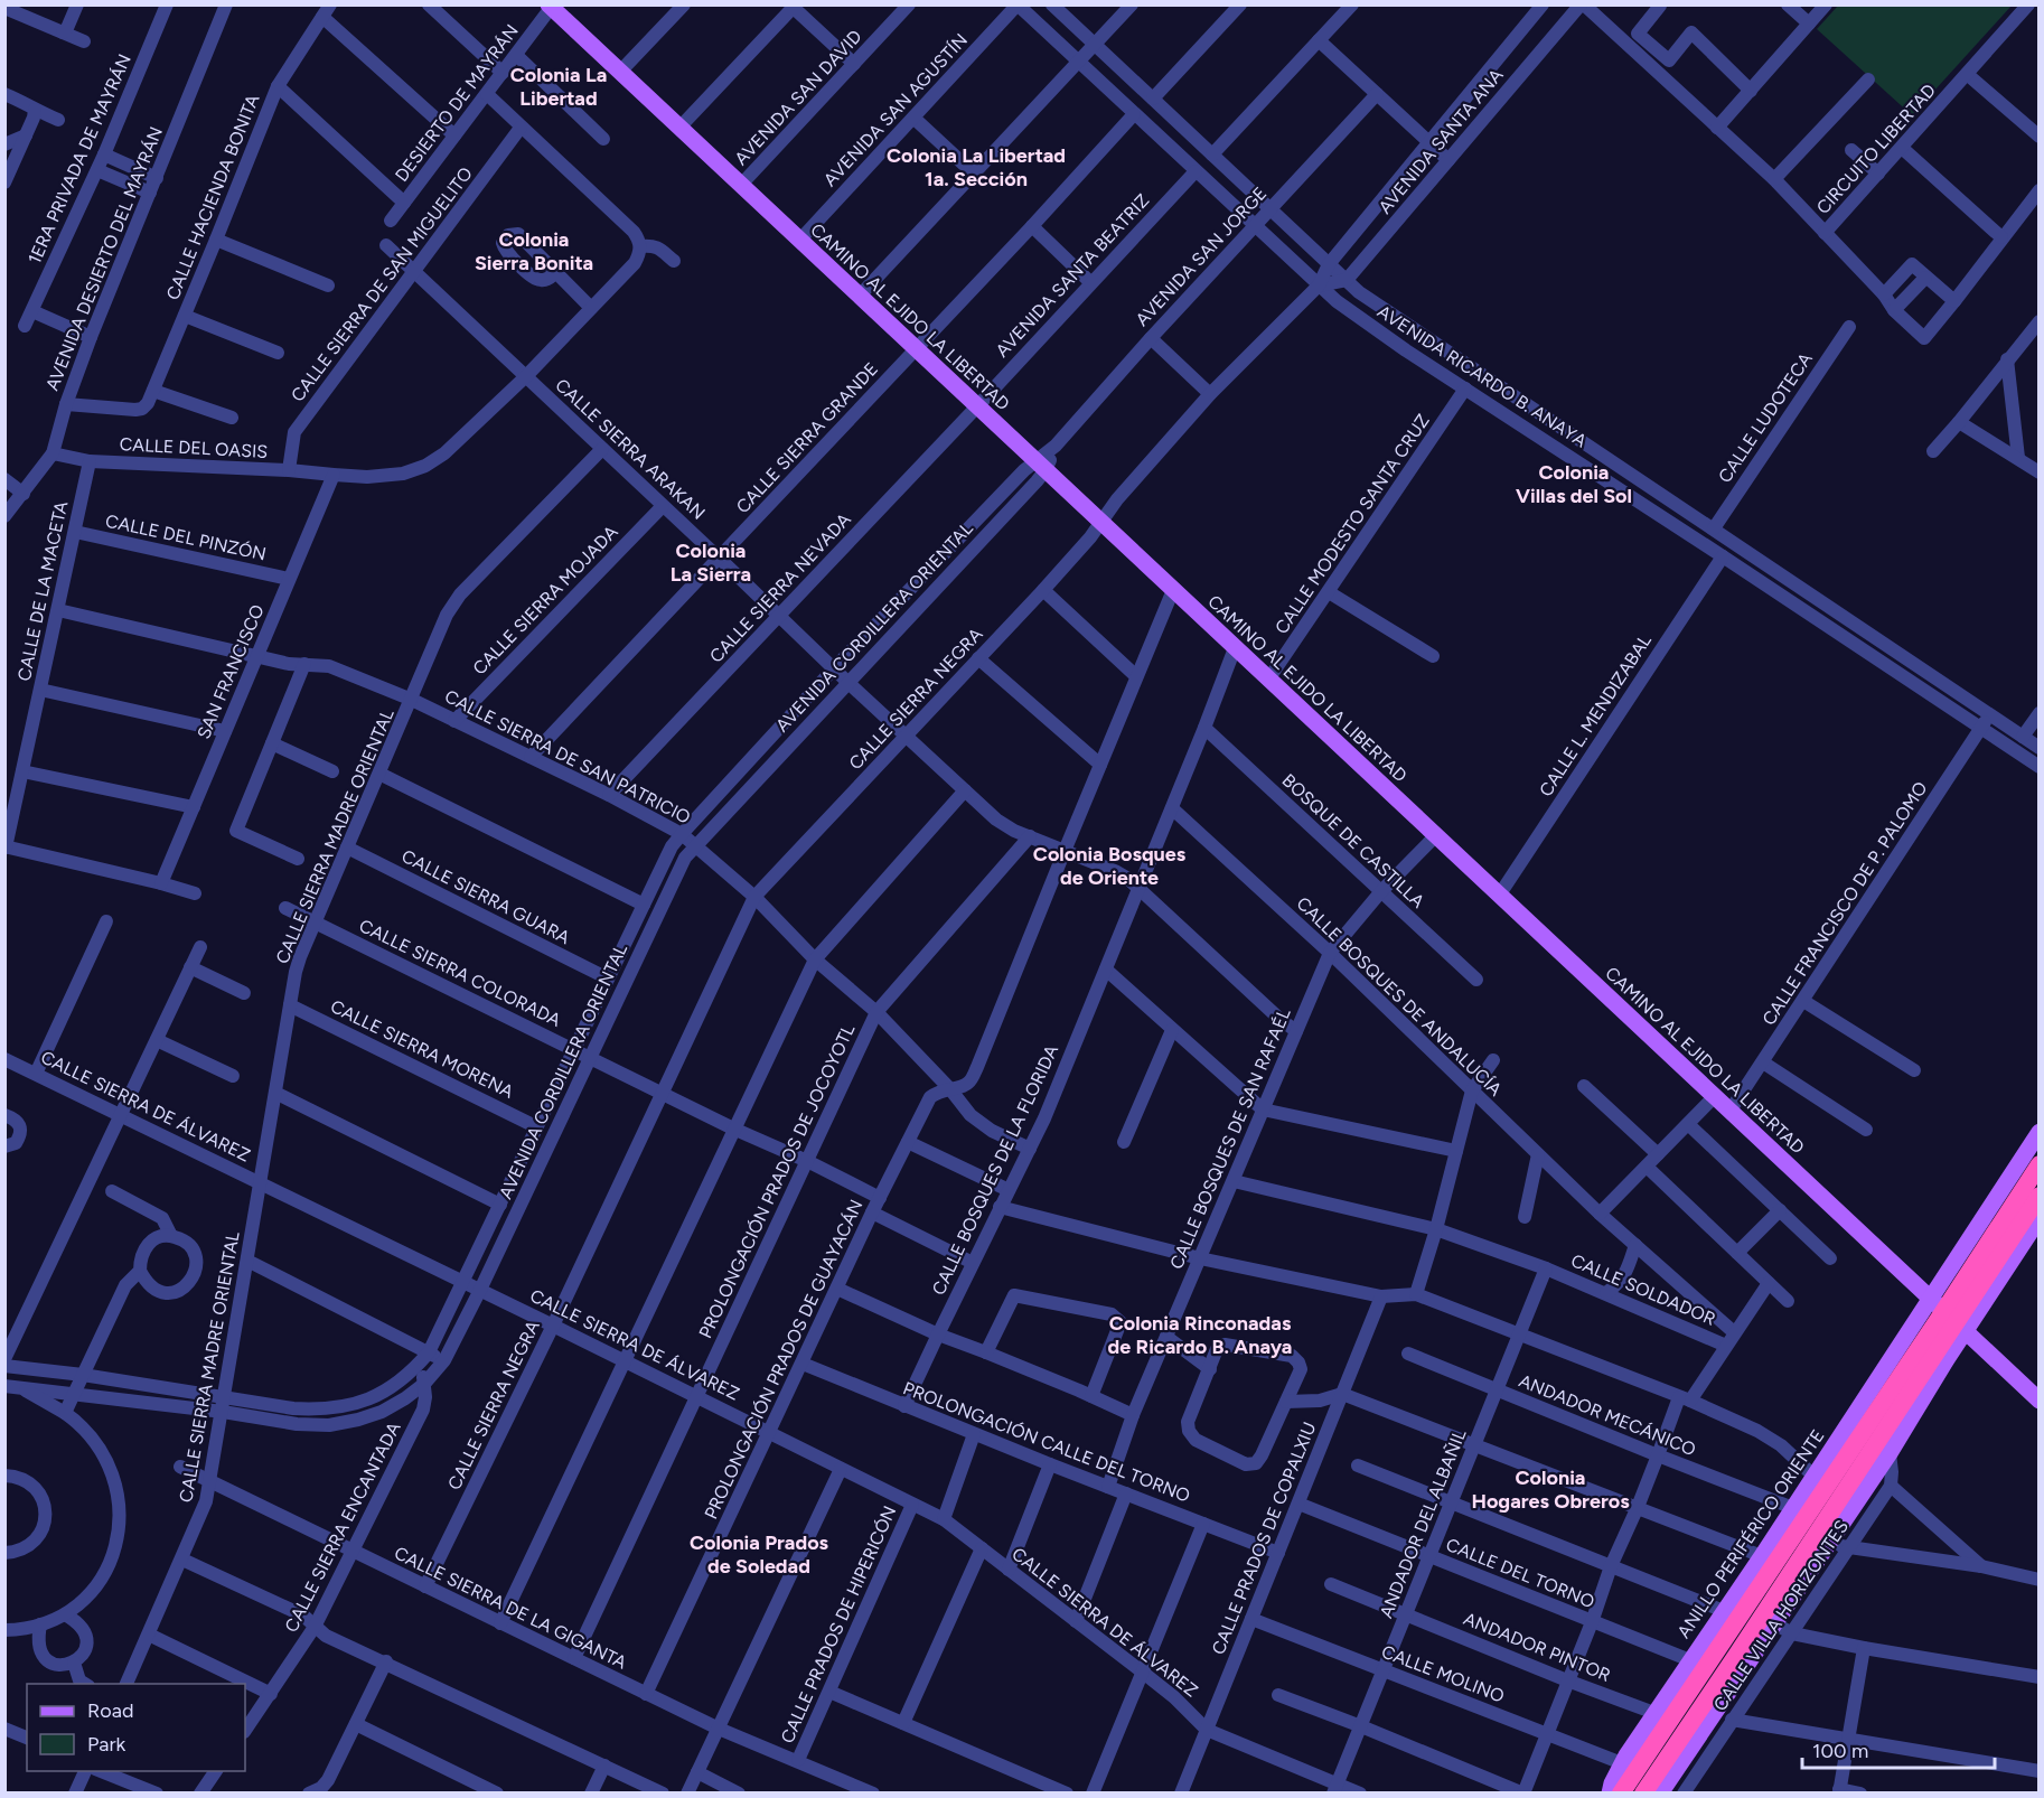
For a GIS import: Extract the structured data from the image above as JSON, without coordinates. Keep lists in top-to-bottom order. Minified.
{"streets":{"highway":["ANILLO PERIFÉRICO ORIENTE"],"main road":["CAMINO AL EJIDO LA LIBERTAD"],"street":["AVENIDA SAN DAVID","DESIERTO DE MAYRÁN","AVENIDA SAN AGUSTÍN","AVENIDA SANTA ANA","CIRCUITO LIBERTAD","1ERA PRIVADA DE MAYRÁN","CALLE HACIENDA BONITA","AVENIDA SAN JORGE","AVENIDA DESIERTO DEL MAYRÁN","AVENIDA SANTA BEATRIZ","CALLE SIERRA DE SAN MIGUELITO","AVENIDA RICARDO B. ANAYA","CALLE LUDOTECA","CALLE SIERRA GRANDE","CALLE DEL OASIS","CALLE SIERRA ARAKAN","CALLE MODESTO SANTA CRUZ","CALLE DEL PINZÓN","CALLE SIERRA NEVADA","CALLE DE LA MACETA","CALLE SIERRA MOJADA","AVENIDA CORDILLERA ORIENTAL","SAN FRANCISCO","CALLE SIERRA NEGRA","CALLE L. MENDIZABAL","CALLE SIERRA DE SAN PATRICIO","CALLE SIERRA MADRE ORIENTAL","BOSQUE DE CASTILLA","CALLE SIERRA GUARA","CALLE FRANCISCO DE P. PALOMO","CALLE SIERRA COLORADA","CALLE BOSQUES DE ANDALUCÍA","CALLE SIERRA MORENA","CALLE SIERRA DE ÁLVAREZ","CALLE BOSQUES DE SAN RAFAÉL","CALLE BOSQUES DE LA FLORIDA","PROLONGACIÓN PRADOS DE JOCOYOTL","CALLE SOLDADOR","PROLONGACIÓN PRADOS DE GUAYACÁN","ANDADOR MECÁNICO","PROLONGACIÓN CALLE DEL TORNO","ANDADOR DEL ALBAÑIL","CALLE SIERRA ENCANTADA","CALLE PRADOS DE COPALXIU","CALLE DEL TORNO","CALLE SIERRA DE LA GIGANTA","CALLE VILLA HORIZONTES","CALLE PRADOS DE HIPERICÓN","ANDADOR PINTOR","CALLE MOLINO"]},"crossings":[["AVENIDA SAN DAVID","CAMINO AL EJIDO LA LIBERTAD"],["DESIERTO DE MAYRÁN","CAMINO AL EJIDO LA LIBERTAD"],["AVENIDA SAN AGUSTÍN","CAMINO AL EJIDO LA LIBERTAD"],["AVENIDA SAN AGUSTÍN","AVENIDA RICARDO B. ANAYA"],["AVENIDA SANTA ANA","CIRCUITO LIBERTAD"],["AVENIDA SANTA ANA","CAMINO AL EJIDO LA LIBERTAD"],["AVENIDA SANTA ANA","AVENIDA RICARDO B. ANAYA"],["AVENIDA SANTA ANA","CALLE SIERRA NEGRA"],["CALLE HACIENDA BONITA","AVENIDA DESIERTO DEL MAYRÁN"],["AVENIDA SAN JORGE","CAMINO AL EJIDO LA LIBERTAD"],["AVENIDA SAN JORGE","AVENIDA RICARDO B. ANAYA"],["AVENIDA SAN JORGE","AVENIDA CORDILLERA ORIENTAL"],["AVENIDA DESIERTO DEL MAYRÁN","CALLE DEL OASIS"],["AVENIDA SANTA BEATRIZ","CAMINO AL EJIDO LA LIBERTAD"],["AVENIDA SANTA BEATRIZ","AVENIDA RICARDO B. ANAYA"],["AVENIDA SANTA BEATRIZ","CALLE SIERRA NEVADA"],["CALLE SIERRA DE SAN MIGUELITO","CALLE DEL OASIS"],["CALLE SIERRA DE SAN MIGUELITO","CALLE SIERRA ARAKAN"],["CAMINO AL EJIDO LA LIBERTAD","CALLE SIERRA GRANDE"],["CAMINO AL EJIDO LA LIBERTAD","CALLE MODESTO SANTA CRUZ"],["CAMINO AL EJIDO LA LIBERTAD","CALLE SIERRA NEVADA"],["CAMINO AL EJIDO LA LIBERTAD","AVENIDA CORDILLERA ORIENTAL"],["CAMINO AL EJIDO LA LIBERTAD","CALLE SIERRA NEGRA"],["CAMINO AL EJIDO LA LIBERTAD","CALLE L. MENDIZABAL"],["CAMINO AL EJIDO LA LIBERTAD","CALLE FRANCISCO DE P. PALOMO"],["CAMINO AL EJIDO LA LIBERTAD","CALLE BOSQUES DE SAN RAFAÉL"],["CAMINO AL EJIDO LA LIBERTAD","CALLE BOSQUES DE LA FLORIDA"],["CAMINO AL EJIDO LA LIBERTAD","PROLONGACIÓN PRADOS DE GUAYACÁN"],["CAMINO AL EJIDO LA LIBERTAD","ANILLO PERIFÉRICO ORIENTE"],["AVENIDA RICARDO B. ANAYA","CALLE LUDOTECA"],["AVENIDA RICARDO B. ANAYA","CALLE SIERRA GRANDE"],["AVENIDA RICARDO B. ANAYA","CALLE MODESTO SANTA CRUZ"],["AVENIDA RICARDO B. ANAYA","CALLE L. MENDIZABAL"],["AVENIDA RICARDO B. ANAYA","CALLE FRANCISCO DE P. PALOMO"],["CALLE SIERRA GRANDE","CALLE SIERRA ARAKAN"],["CALLE SIERRA GRANDE","CALLE SIERRA DE SAN PATRICIO"],["CALLE DEL OASIS","CALLE DE LA MACETA"],["CALLE DEL OASIS","SAN FRANCISCO"],["CALLE SIERRA ARAKAN","CALLE SIERRA NEVADA"],["CALLE SIERRA ARAKAN","CALLE SIERRA MOJADA"],["CALLE SIERRA ARAKAN","AVENIDA CORDILLERA ORIENTAL"],["CALLE SIERRA ARAKAN","CALLE SIERRA NEGRA"],["CALLE SIERRA ARAKAN","CALLE SIERRA MADRE ORIENTAL"],["CALLE SIERRA ARAKAN","CALLE BOSQUES DE SAN RAFAÉL"],["CALLE SIERRA ARAKAN","CALLE BOSQUES DE LA FLORIDA"],["CALLE SIERRA ARAKAN","PROLONGACIÓN PRADOS DE JOCOYOTL"],["CALLE SIERRA ARAKAN","PROLONGACIÓN PRADOS DE GUAYACÁN"],["CALLE DEL PINZÓN","CALLE DE LA MACETA"],["CALLE DEL PINZÓN","SAN FRANCISCO"],["CALLE SIERRA NEVADA","CALLE SIERRA DE SAN PATRICIO"],["CALLE DE LA MACETA","CALLE SIERRA DE SAN PATRICIO"],["CALLE SIERRA MOJADA","CALLE SIERRA DE SAN PATRICIO"],["AVENIDA CORDILLERA ORIENTAL","CALLE SIERRA DE SAN PATRICIO"],["AVENIDA CORDILLERA ORIENTAL","CALLE SIERRA MADRE ORIENTAL"],["AVENIDA CORDILLERA ORIENTAL","CALLE SIERRA GUARA"],["AVENIDA CORDILLERA ORIENTAL","CALLE SIERRA COLORADA"],["AVENIDA CORDILLERA ORIENTAL","CALLE SIERRA MORENA"],["AVENIDA CORDILLERA ORIENTAL","CALLE SIERRA DE ÁLVAREZ"],["AVENIDA CORDILLERA ORIENTAL","CALLE SIERRA ENCANTADA"],["SAN FRANCISCO","CALLE SIERRA DE SAN PATRICIO"],["CALLE SIERRA NEGRA","CALLE SIERRA DE SAN PATRICIO"],["CALLE SIERRA NEGRA","CALLE SIERRA COLORADA"],["CALLE SIERRA NEGRA","CALLE SIERRA DE ÁLVAREZ"],["CALLE SIERRA NEGRA","CALLE SIERRA DE LA GIGANTA"],["CALLE SIERRA DE SAN PATRICIO","CALLE SIERRA MADRE ORIENTAL"],["CALLE SIERRA DE SAN PATRICIO","CALLE BOSQUES DE LA FLORIDA"],["CALLE SIERRA DE SAN PATRICIO","PROLONGACIÓN PRADOS DE JOCOYOTL"],["CALLE SIERRA DE SAN PATRICIO","PROLONGACIÓN PRADOS DE GUAYACÁN"],["CALLE SIERRA MADRE ORIENTAL","CALLE SIERRA GUARA"],["CALLE SIERRA MADRE ORIENTAL","CALLE SIERRA COLORADA"],["CALLE SIERRA MADRE ORIENTAL","CALLE SIERRA MORENA"],["CALLE SIERRA MADRE ORIENTAL","CALLE SIERRA DE ÁLVAREZ"],["CALLE SIERRA MADRE ORIENTAL","CALLE SIERRA DE LA GIGANTA"],["BOSQUE DE CASTILLA","CALLE BOSQUES DE SAN RAFAÉL"],["BOSQUE DE CASTILLA","CALLE BOSQUES DE LA FLORIDA"],["CALLE SIERRA COLORADA","PROLONGACIÓN PRADOS DE JOCOYOTL"],["CALLE SIERRA COLORADA","PROLONGACIÓN PRADOS DE GUAYACÁN"],["CALLE BOSQUES DE ANDALUCÍA","CALLE BOSQUES DE SAN RAFAÉL"],["CALLE BOSQUES DE ANDALUCÍA","CALLE BOSQUES DE LA FLORIDA"],["CALLE SIERRA DE ÁLVAREZ","PROLONGACIÓN PRADOS DE JOCOYOTL"],["CALLE SIERRA DE ÁLVAREZ","PROLONGACIÓN PRADOS DE GUAYACÁN"],["CALLE SIERRA DE ÁLVAREZ","CALLE PRADOS DE COPALXIU"],["CALLE SIERRA DE ÁLVAREZ","CALLE PRADOS DE HIPERICÓN"],["CALLE BOSQUES DE SAN RAFAÉL","CALLE SOLDADOR"],["CALLE BOSQUES DE SAN RAFAÉL","PROLONGACIÓN CALLE DEL TORNO"],["CALLE BOSQUES DE LA FLORIDA","PROLONGACIÓN CALLE DEL TORNO"],["PROLONGACIÓN PRADOS DE JOCOYOTL","CALLE SIERRA DE LA GIGANTA"],["CALLE SOLDADOR","ANDADOR DEL ALBAÑIL"],["PROLONGACIÓN PRADOS DE GUAYACÁN","PROLONGACIÓN CALLE DEL TORNO"],["PROLONGACIÓN PRADOS DE GUAYACÁN","CALLE SIERRA DE LA GIGANTA"],["ANDADOR MECÁNICO","ANDADOR DEL ALBAÑIL"],["ANDADOR MECÁNICO","ANILLO PERIFÉRICO ORIENTE"],["PROLONGACIÓN CALLE DEL TORNO","CALLE PRADOS DE COPALXIU"],["ANDADOR DEL ALBAÑIL","CALLE DEL TORNO"],["ANDADOR DEL ALBAÑIL","ANDADOR PINTOR"],["ANDADOR DEL ALBAÑIL","CALLE MOLINO"],["CALLE SIERRA ENCANTADA","CALLE SIERRA DE LA GIGANTA"],["ANILLO PERIFÉRICO ORIENTE","CALLE DEL TORNO"],["ANILLO PERIFÉRICO ORIENTE","ANDADOR PINTOR"],["ANILLO PERIFÉRICO ORIENTE","CALLE MOLINO"],["CALLE PRADOS DE COPALXIU","CALLE DEL TORNO"],["CALLE PRADOS DE COPALXIU","CALLE MOLINO"],["CALLE SIERRA DE LA GIGANTA","CALLE PRADOS DE HIPERICÓN"]],"districts":["Colonia La Libertad","Colonia La Libertad 1a. Sección","Colonia Sierra Bonita","Colonia Villas del Sol","Colonia La Sierra","Colonia Bosques de Oriente","Colonia Rinconadas de Ricardo B. Anaya","Colonia Hogares Obreros","Colonia Prados de Soledad"],"legend":["Road","Park"],"scale_bar":"100 m"}
